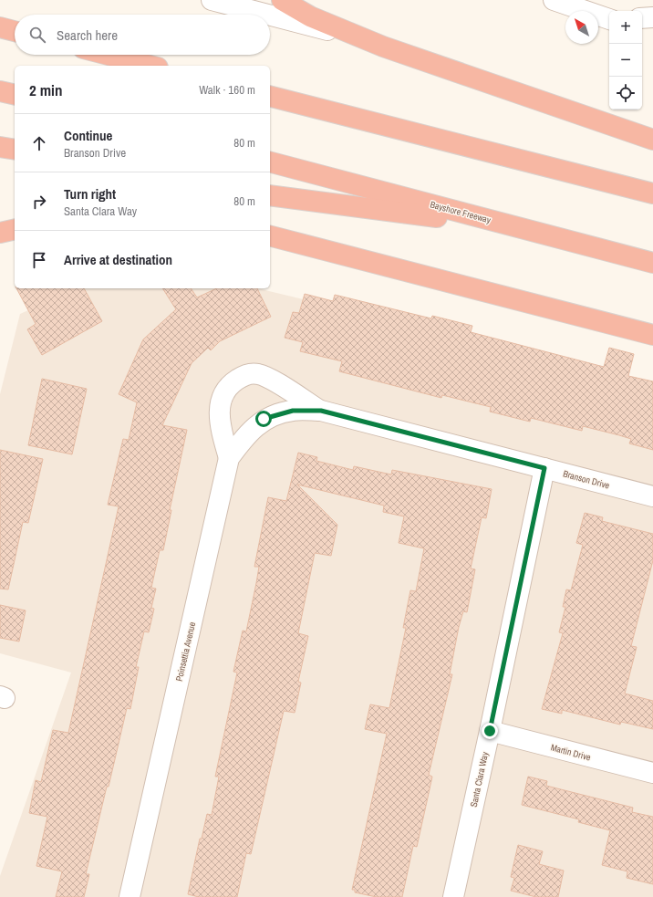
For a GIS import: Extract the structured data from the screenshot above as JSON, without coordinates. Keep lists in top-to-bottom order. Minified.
{"streets":{"highway":["Bayshore Freeway"],"street":["Branson Drive","Poinsettia Avenue","Martin Drive","Santa Clara Way"]},"crossings":[["Branson Drive","Poinsettia Avenue"],["Branson Drive","Santa Clara Way"],["Martin Drive","Santa Clara Way"]],"north":"top left","page":{"map_buttons":["+","−"],"search":"Search here","heading":["2 min","Walk · 160 m"],"list":[["Continue","Branson Drive","80 m"],["Turn right","Santa Clara Way","80 m"],"Arrive at destination"]}}
